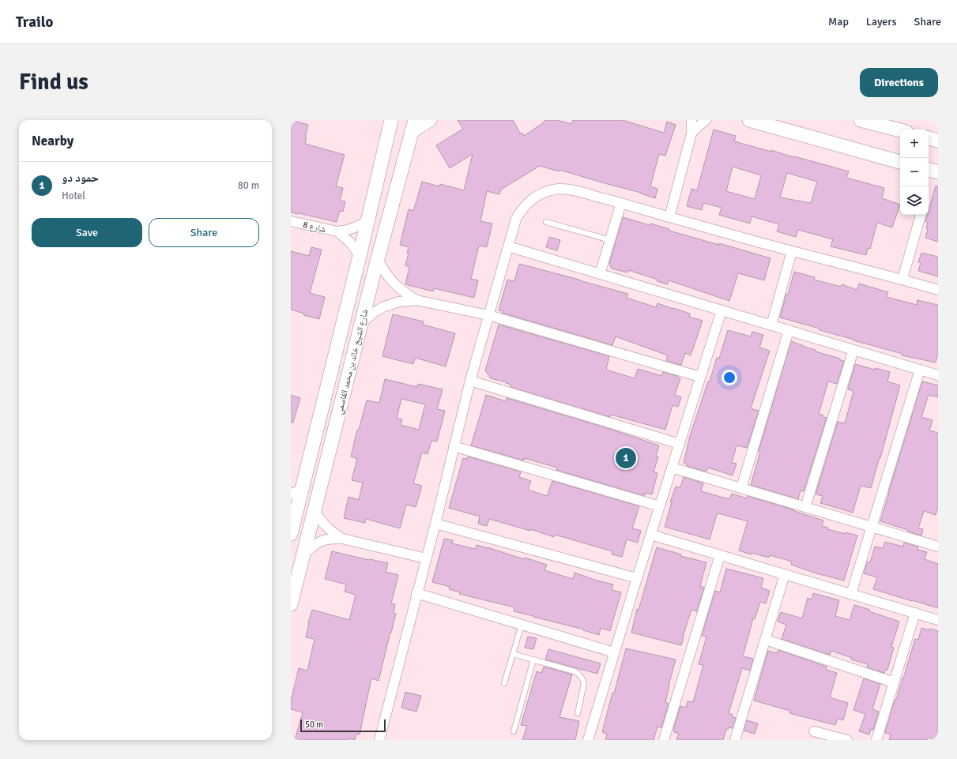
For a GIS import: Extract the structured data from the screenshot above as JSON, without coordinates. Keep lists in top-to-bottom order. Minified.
{"streets":{"main road":["شارع الشيخ خالد بن محمد القاسمي"],"street":["شارع 8"]},"crossings":[["شارع 8","شارع الشيخ خالد بن محمد القاسمي"]],"scale_bar":"50 m","page":{"header":"Trailo","nav":["Map","Layers","Share"],"buttons":["Directions",["Save","Share"]],"title":"Find us","heading":"Nearby","map_buttons":["+","−"],"list":[{"mark":"1","name":"حمود دو","note":"Hotel","value":"80 m"}],"pins":"1","scale":"50 m"}}
